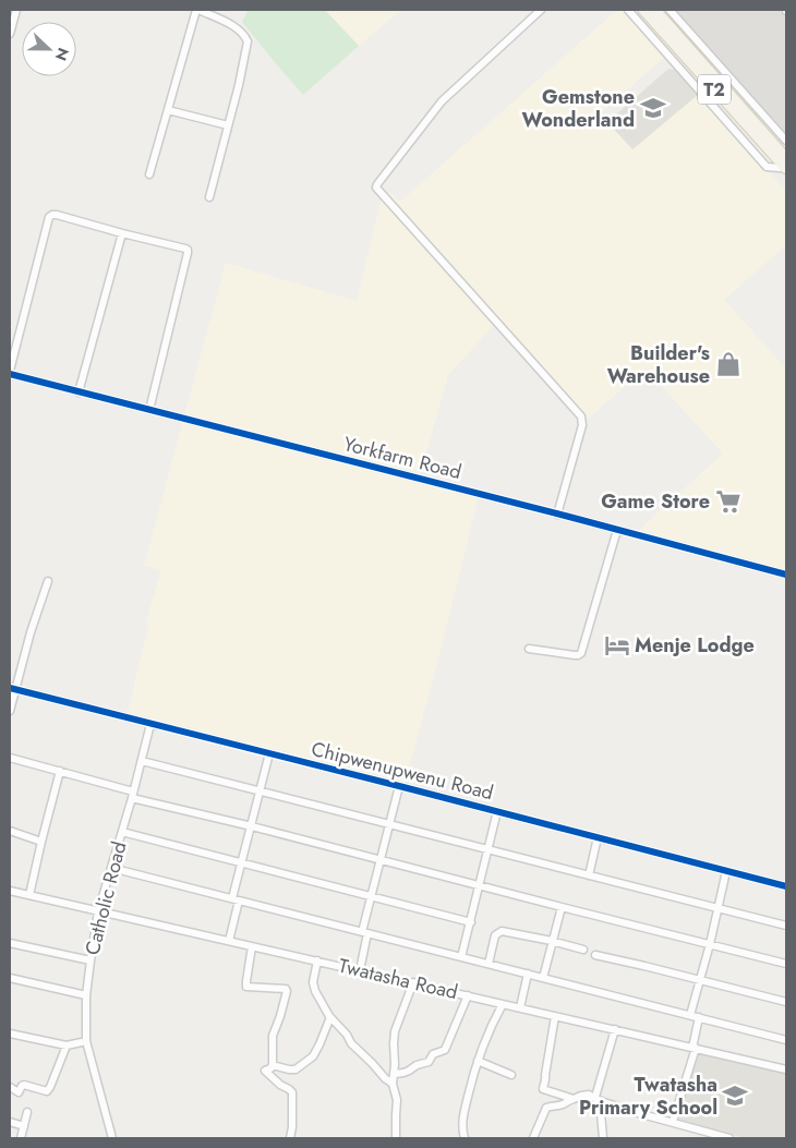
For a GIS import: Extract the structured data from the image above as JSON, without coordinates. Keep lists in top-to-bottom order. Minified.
{"streets":{"main road":["T2"],"street":["Yorkfarm Road","Chipwenupwenu Road","Catholic Road","Twatasha Road"]},"crossings":[["Chipwenupwenu Road","Catholic Road"],["Catholic Road","Twatasha Road"]],"places":{"school or university":["Gemstone Wonderland","Twatasha Primary School"],"shop":["Builder's Warehouse"],"supermarket":["Game Store"],"hotel":["Menje Lodge"]},"north":"right"}
